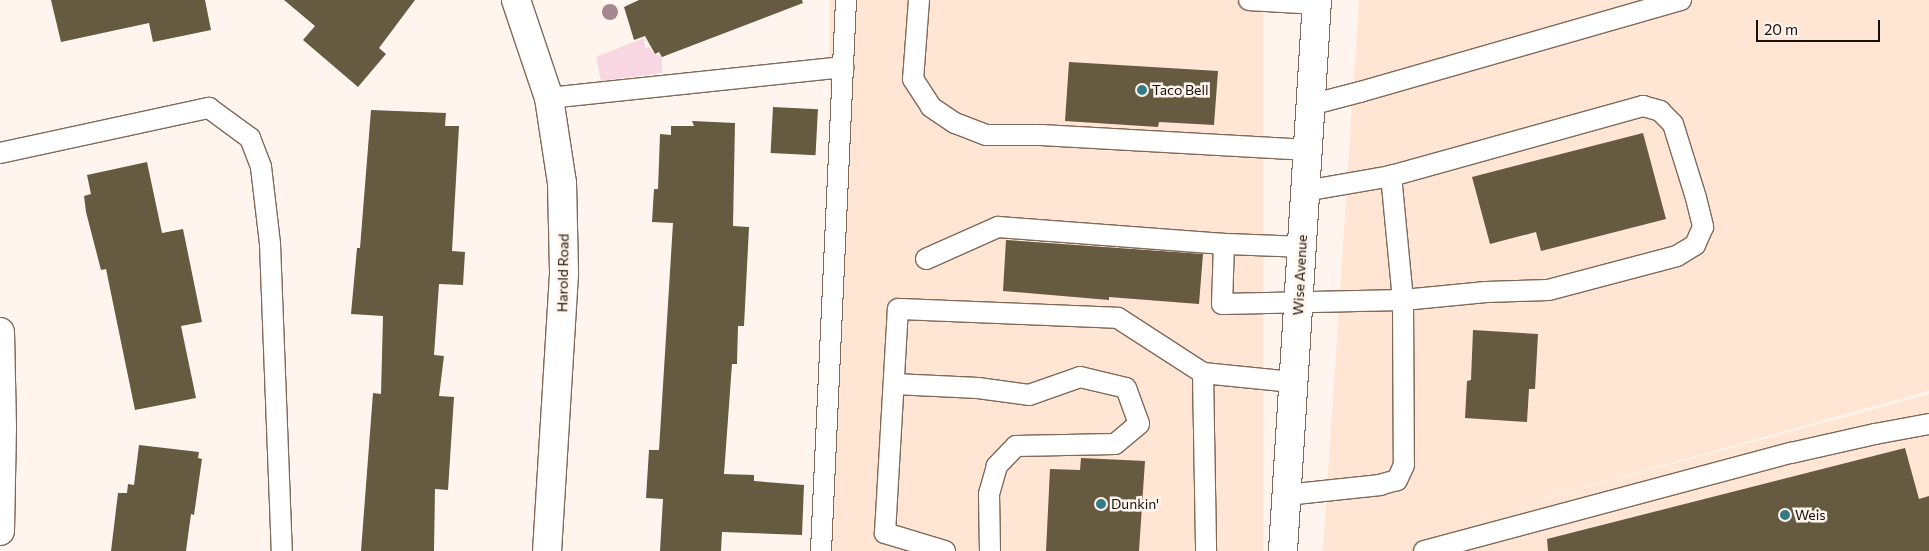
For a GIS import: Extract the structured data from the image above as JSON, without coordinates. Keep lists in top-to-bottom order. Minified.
{"streets":{"street":["Harold Road","Wise Avenue"]},"places":["Taco Bell","Dunkin'","Weis"],"scale_bar":"20 m"}
